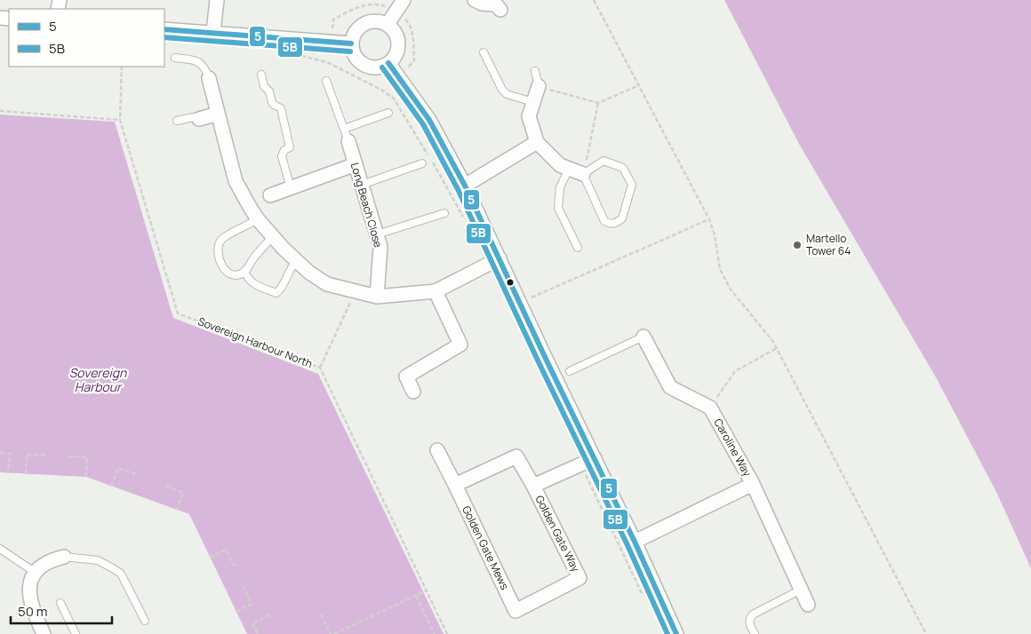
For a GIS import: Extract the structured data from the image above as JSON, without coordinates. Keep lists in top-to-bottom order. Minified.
{"streets":{"street":["Long Beach Close","Caroline Way","Golden Gate Way","Golden Gate Mews"],"path":["Sovereign Harbour North"]},"crossings":[["Golden Gate Way","Golden Gate Mews"]],"water":["Sovereign Harbour"],"places":["Martello Tower 64"],"lines":["transit line 5","transit line 5B"],"legend":["5","5B"],"scale_bar":"50 m"}
